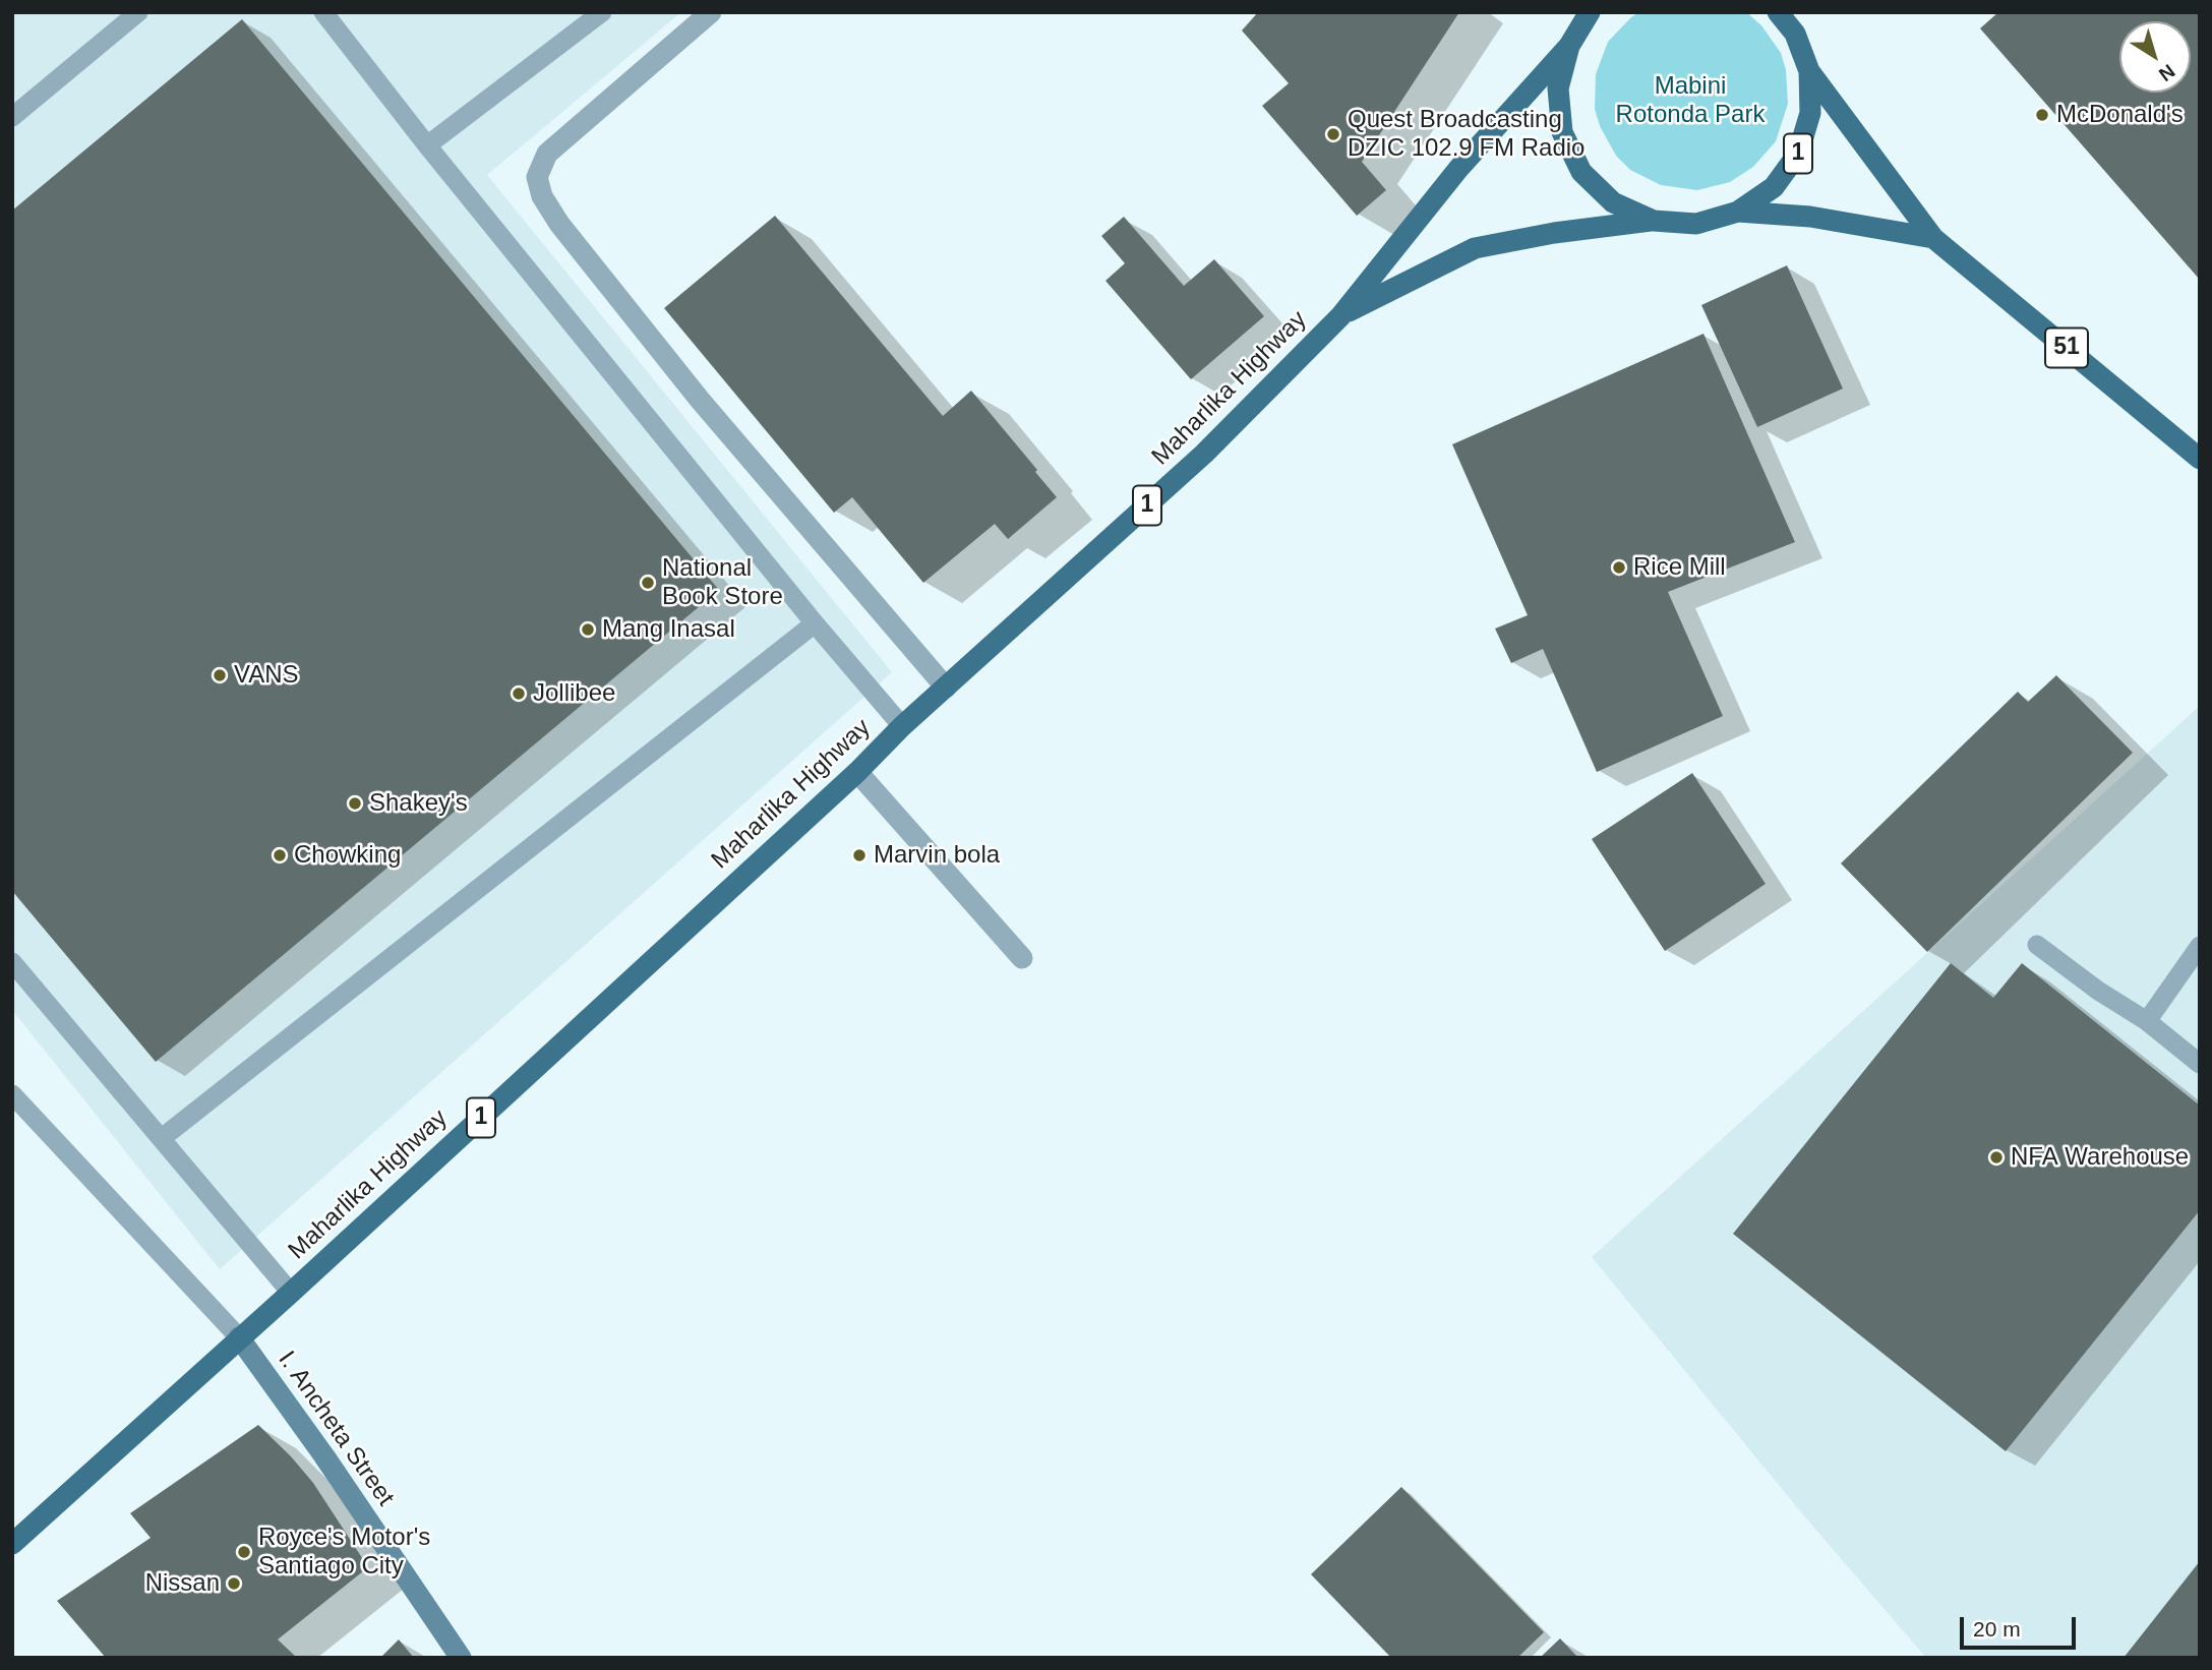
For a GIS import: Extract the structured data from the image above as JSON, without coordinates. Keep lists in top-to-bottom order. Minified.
{"streets":{"main road":["1","51","Maharlika Highway"],"street":["I. Ancheta Street"]},"crossings":[["1","51"],["1","Maharlika Highway"],["Maharlika Highway","I. Ancheta Street"]],"parks":["Mabini Rotonda Park"],"places":["McDonald's","Quest Broadcasting DZIC 102.9 FM Radio","Rice Mill","National Book Store","Mang Inasal","VANS","Jollibee","Shakey's","Chowking","Marvin bola","NFA Warehouse","Royce's Motor's Santiago City","Nissan"],"scale_bar":"20 m","north":"bottom right"}
